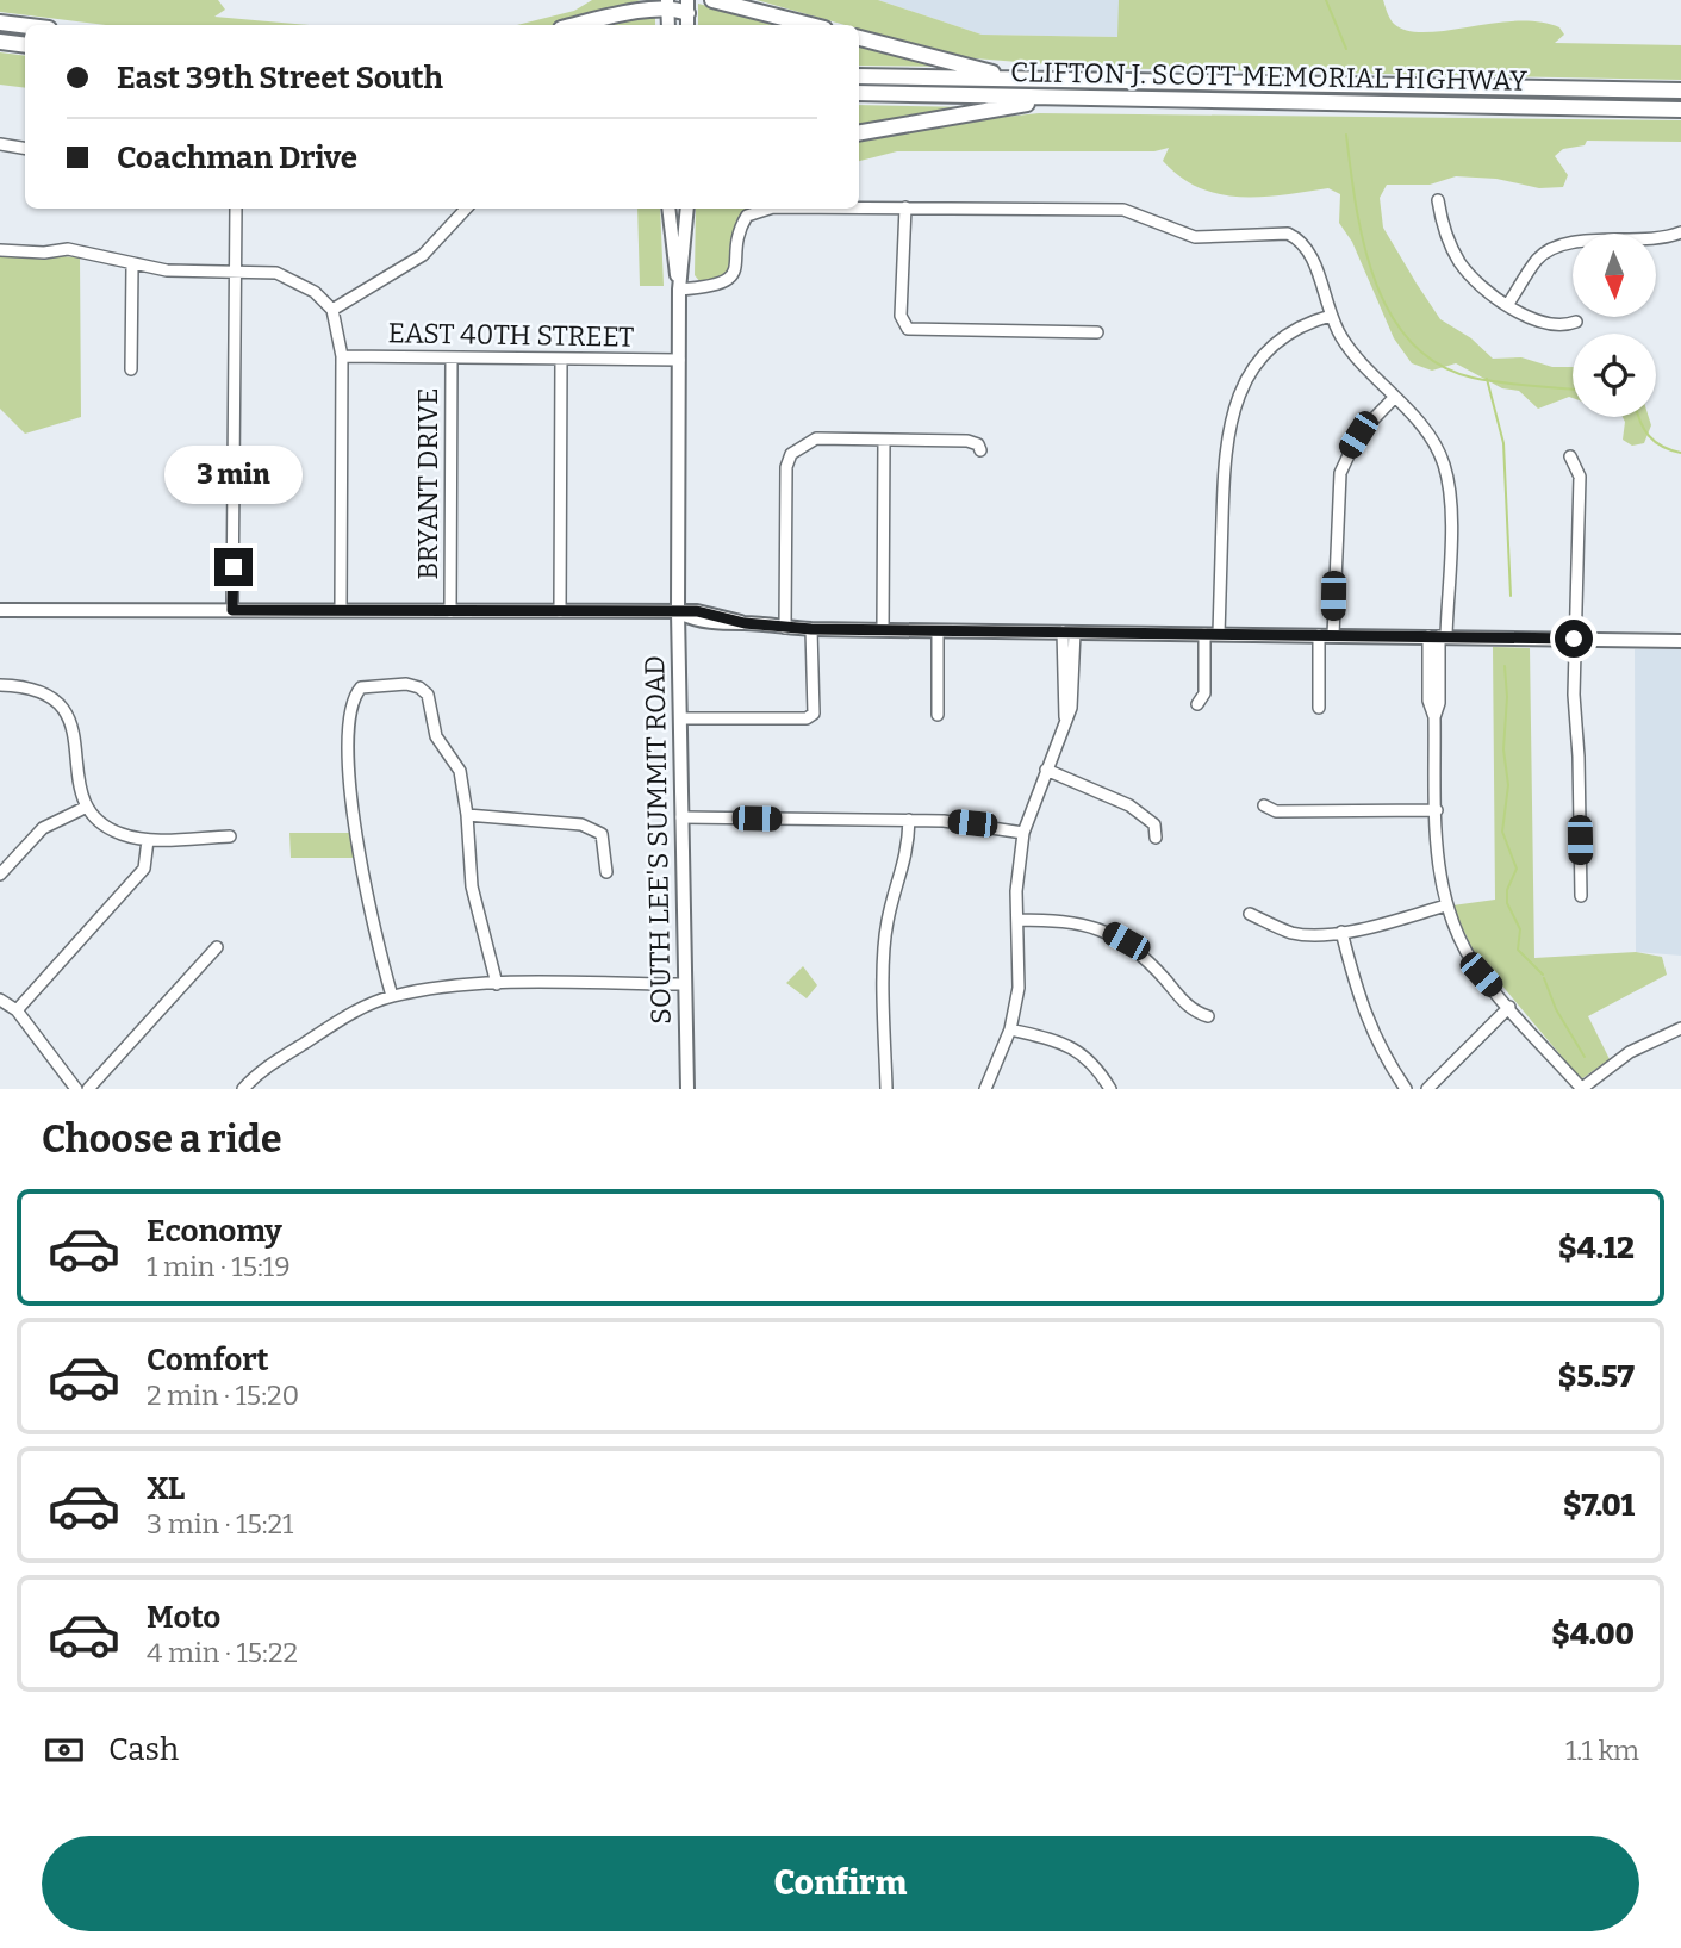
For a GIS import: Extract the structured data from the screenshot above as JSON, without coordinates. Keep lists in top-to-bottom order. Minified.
{"streets":{"highway":["CLIFTON J. SCOTT MEMORIAL HIGHWAY"],"main road":["SOUTH LEE'S SUMMIT ROAD"],"street":["EAST 40TH STREET","BRYANT DRIVE"]},"crossings":[["EAST 40TH STREET","BRYANT DRIVE"],["EAST 40TH STREET","SOUTH LEE'S SUMMIT ROAD"]],"north":"bottom","page":{"banner":["East 39th Street South","Coachman Drive"],"bubble":"3 min","heading":"Choose a ride","list":[{"name":"Economy","note":"1 min · 15:19","value":"$4.12"},{"name":"Comfort","note":"2 min · 15:20","value":"$5.57"},{"name":"XL","note":"3 min · 15:21","value":"$7.01"},{"name":"Moto","note":"4 min · 15:22","value":"$4.00"}],"pay":["Cash","1.1 km"],"buttons":"Confirm"}}
